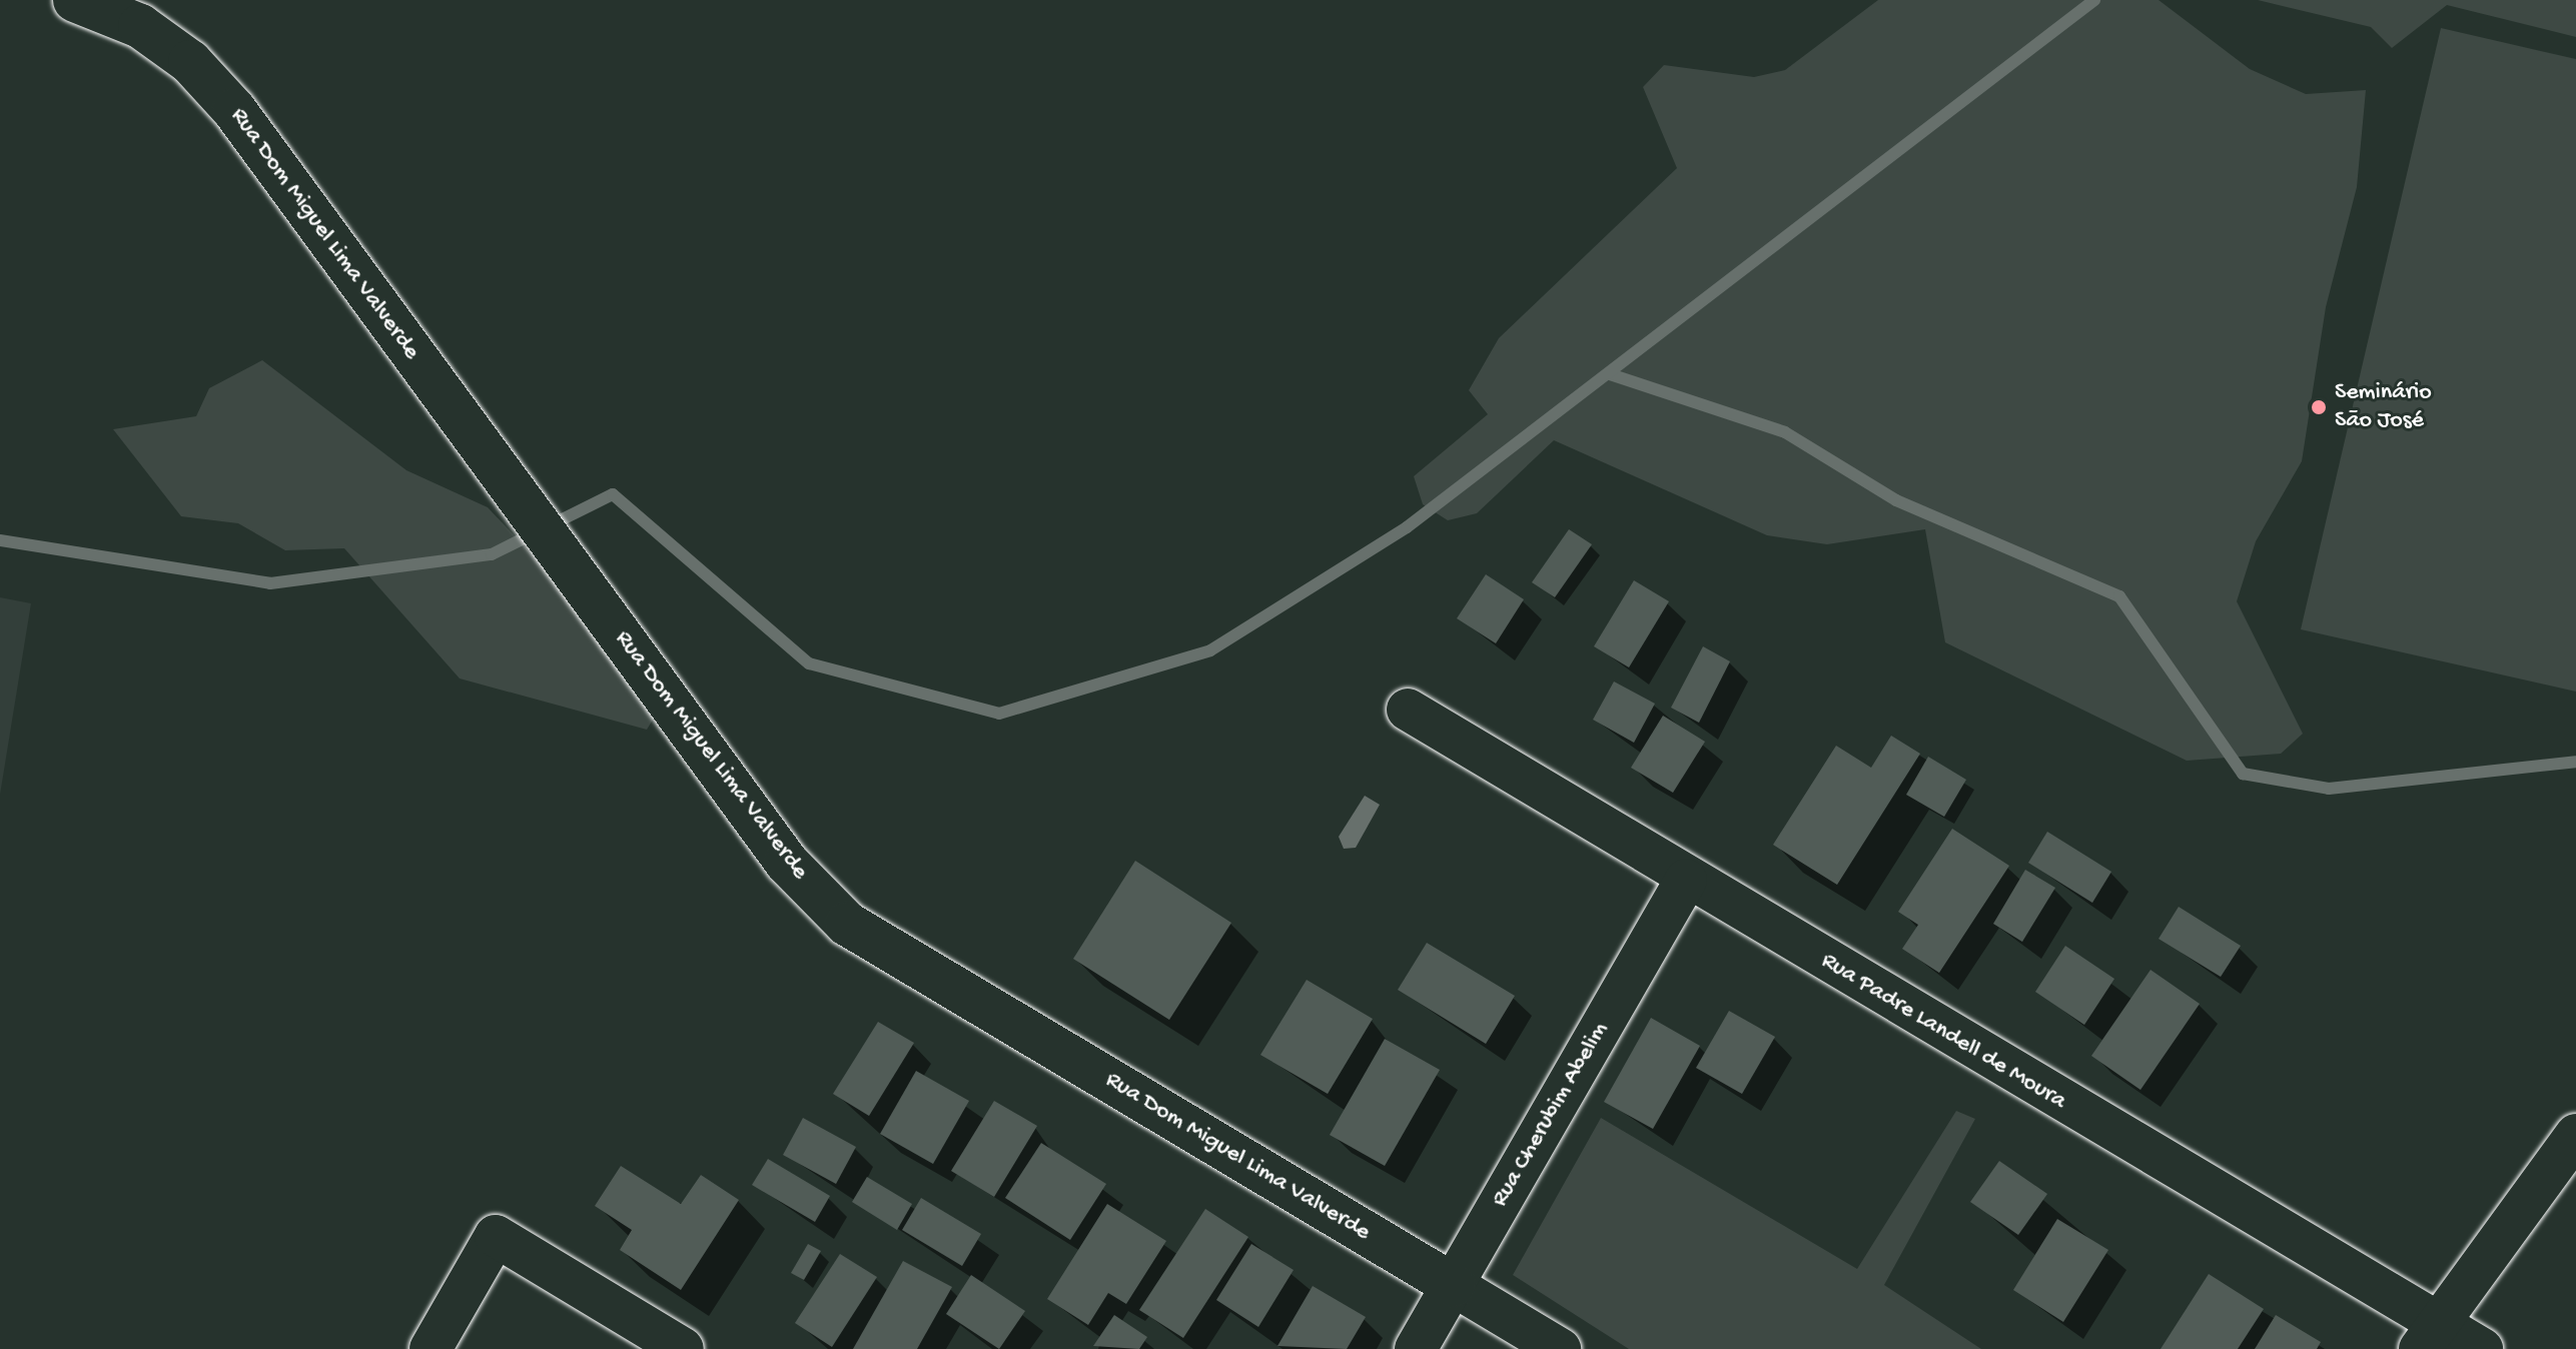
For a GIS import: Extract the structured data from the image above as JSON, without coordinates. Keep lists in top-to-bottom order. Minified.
{"streets":{"street":["Rua Dom Miguel Lima Valverde","Rua Padre Landell de Moura","Rua Cherubim Abelim"]},"crossings":[["Rua Dom Miguel Lima Valverde","Rua Cherubim Abelim"],["Rua Padre Landell de Moura","Rua Cherubim Abelim"]],"places":["Seminário São José"]}
